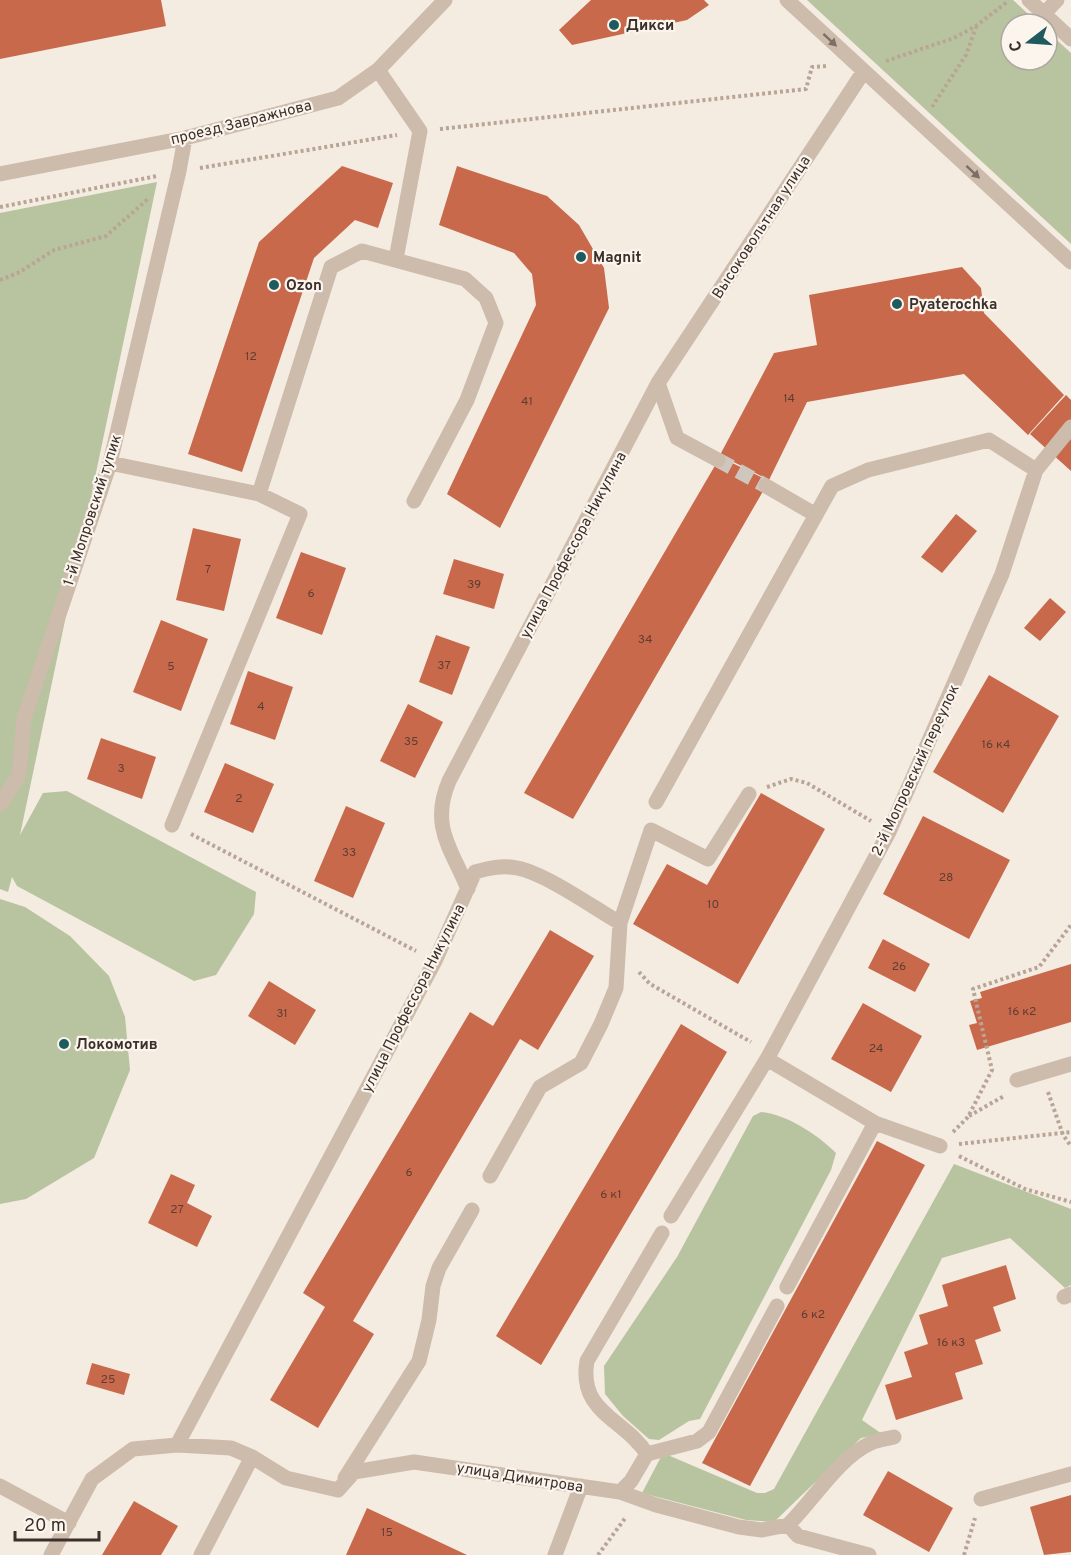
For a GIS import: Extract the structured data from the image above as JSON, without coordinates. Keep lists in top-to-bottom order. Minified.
{"streets":{"street":["проезд Завражнова","Высоковольтная улица","1-й Мопровский тупик","улица Профессора Никулина","2-й Мопровский переулок","улица Димитрова"]},"crossings":[["проезд Завражнова","1-й Мопровский тупик"],["Высоковольтная улица","улица Профессора Никулина"]],"places":["Дикси","Magnit","Ozon","Pyaterochka","Локомотив"],"house_numbers":["12","14","41","7","39","6","34","37","5","4","35","16 к4","3","2","33","28","10","26","16 к2","31","24","6","6 к1","27","6 к2","16 к3","25","15"],"scale_bar":"20 m","north":"left"}
